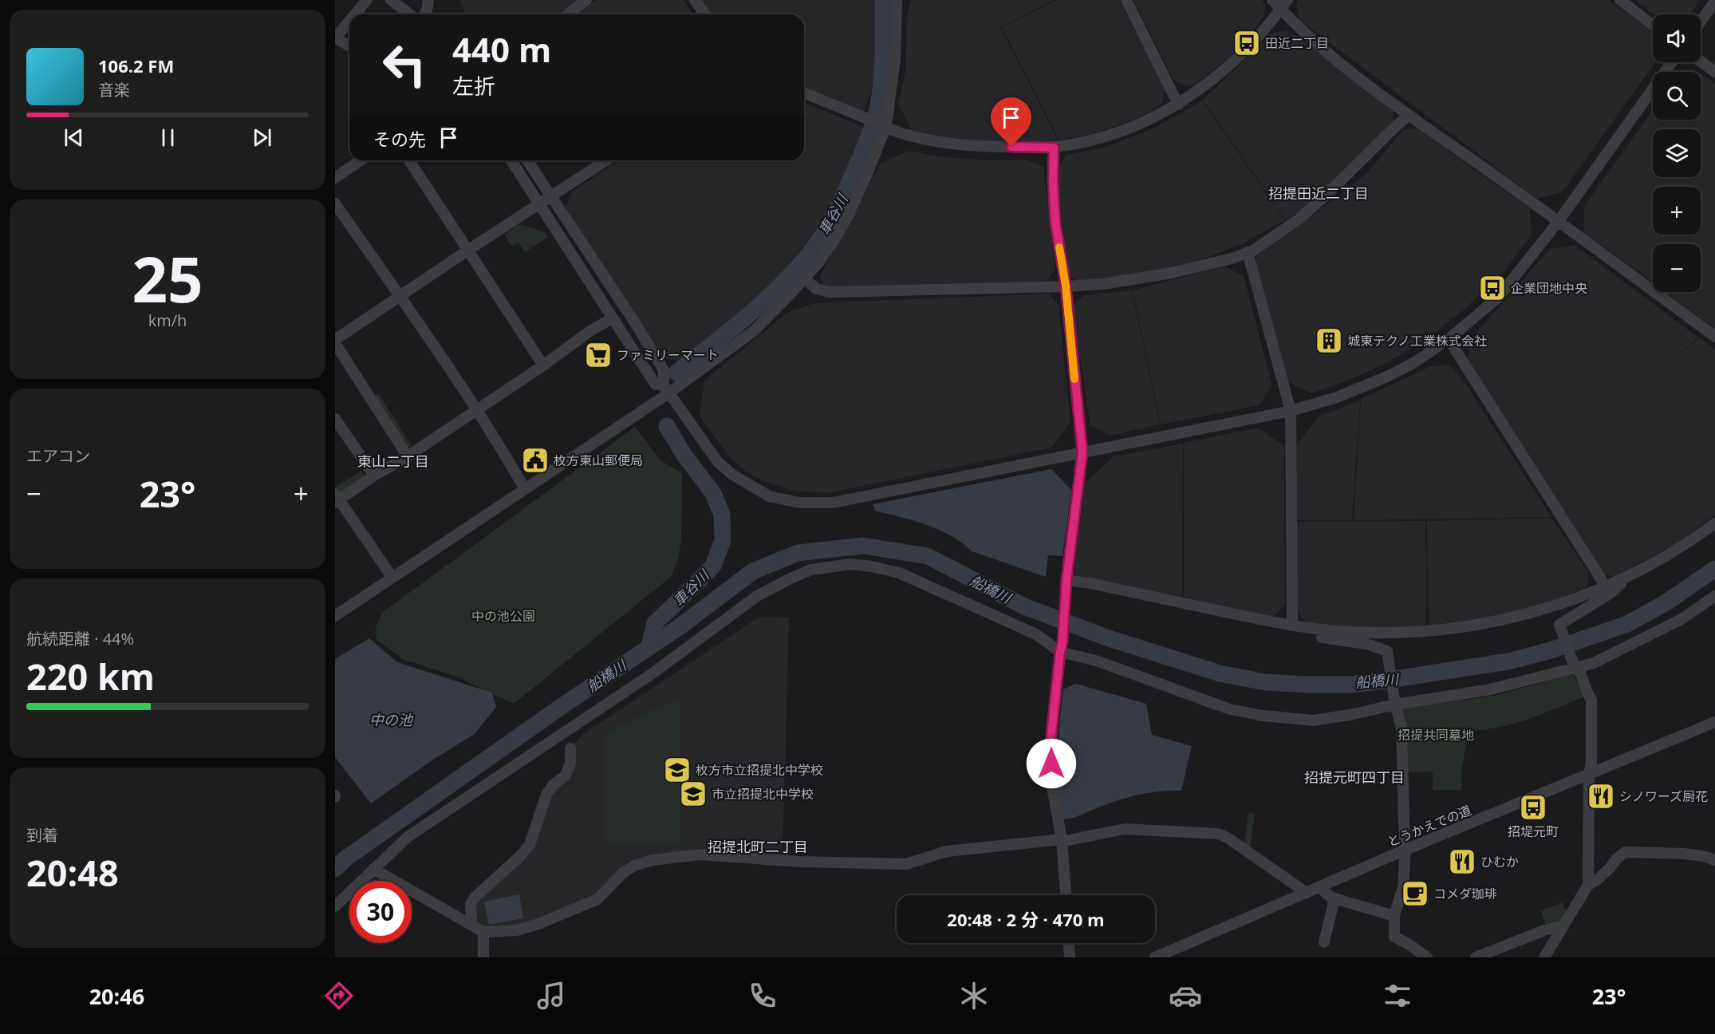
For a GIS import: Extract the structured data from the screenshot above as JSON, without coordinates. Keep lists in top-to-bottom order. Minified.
{"streets":{"street":["とうかえでの道"]},"districts":["招提田近二丁目","東山二丁目","招提元町四丁目","招提北町二丁目"],"water":["車谷川","船橋川","中の池"],"parks":["中の池公園","招提共同墓地"],"places":{"bus stop":["田近二丁目","企業団地中央","招堤元町"],"building":["城東テクノ工業株式会社"],"supermarket":["ファミリーマート"],"public building":["枚方東山郵便局"],"school or university":["枚方市立招提北中学校","市立招提北中学校"],"restaurant":["シノワーズ厨花","ひむか"],"cafe":["コメダ珈琲"]},"page":{"map_buttons":["+","−"],"turn":["440 m","左折"],"song":["106.2 FM","音楽"],"then":"その先","tile":[["25","km/h"],"エアコン",["航続距離 · 44%","220 km"],["到着","20:48"]],"heat":["−","23°","+"],"limit":"30","trip":"20:48 · 2 分 · 470 m","tabs":["20:46","23°"]}}
